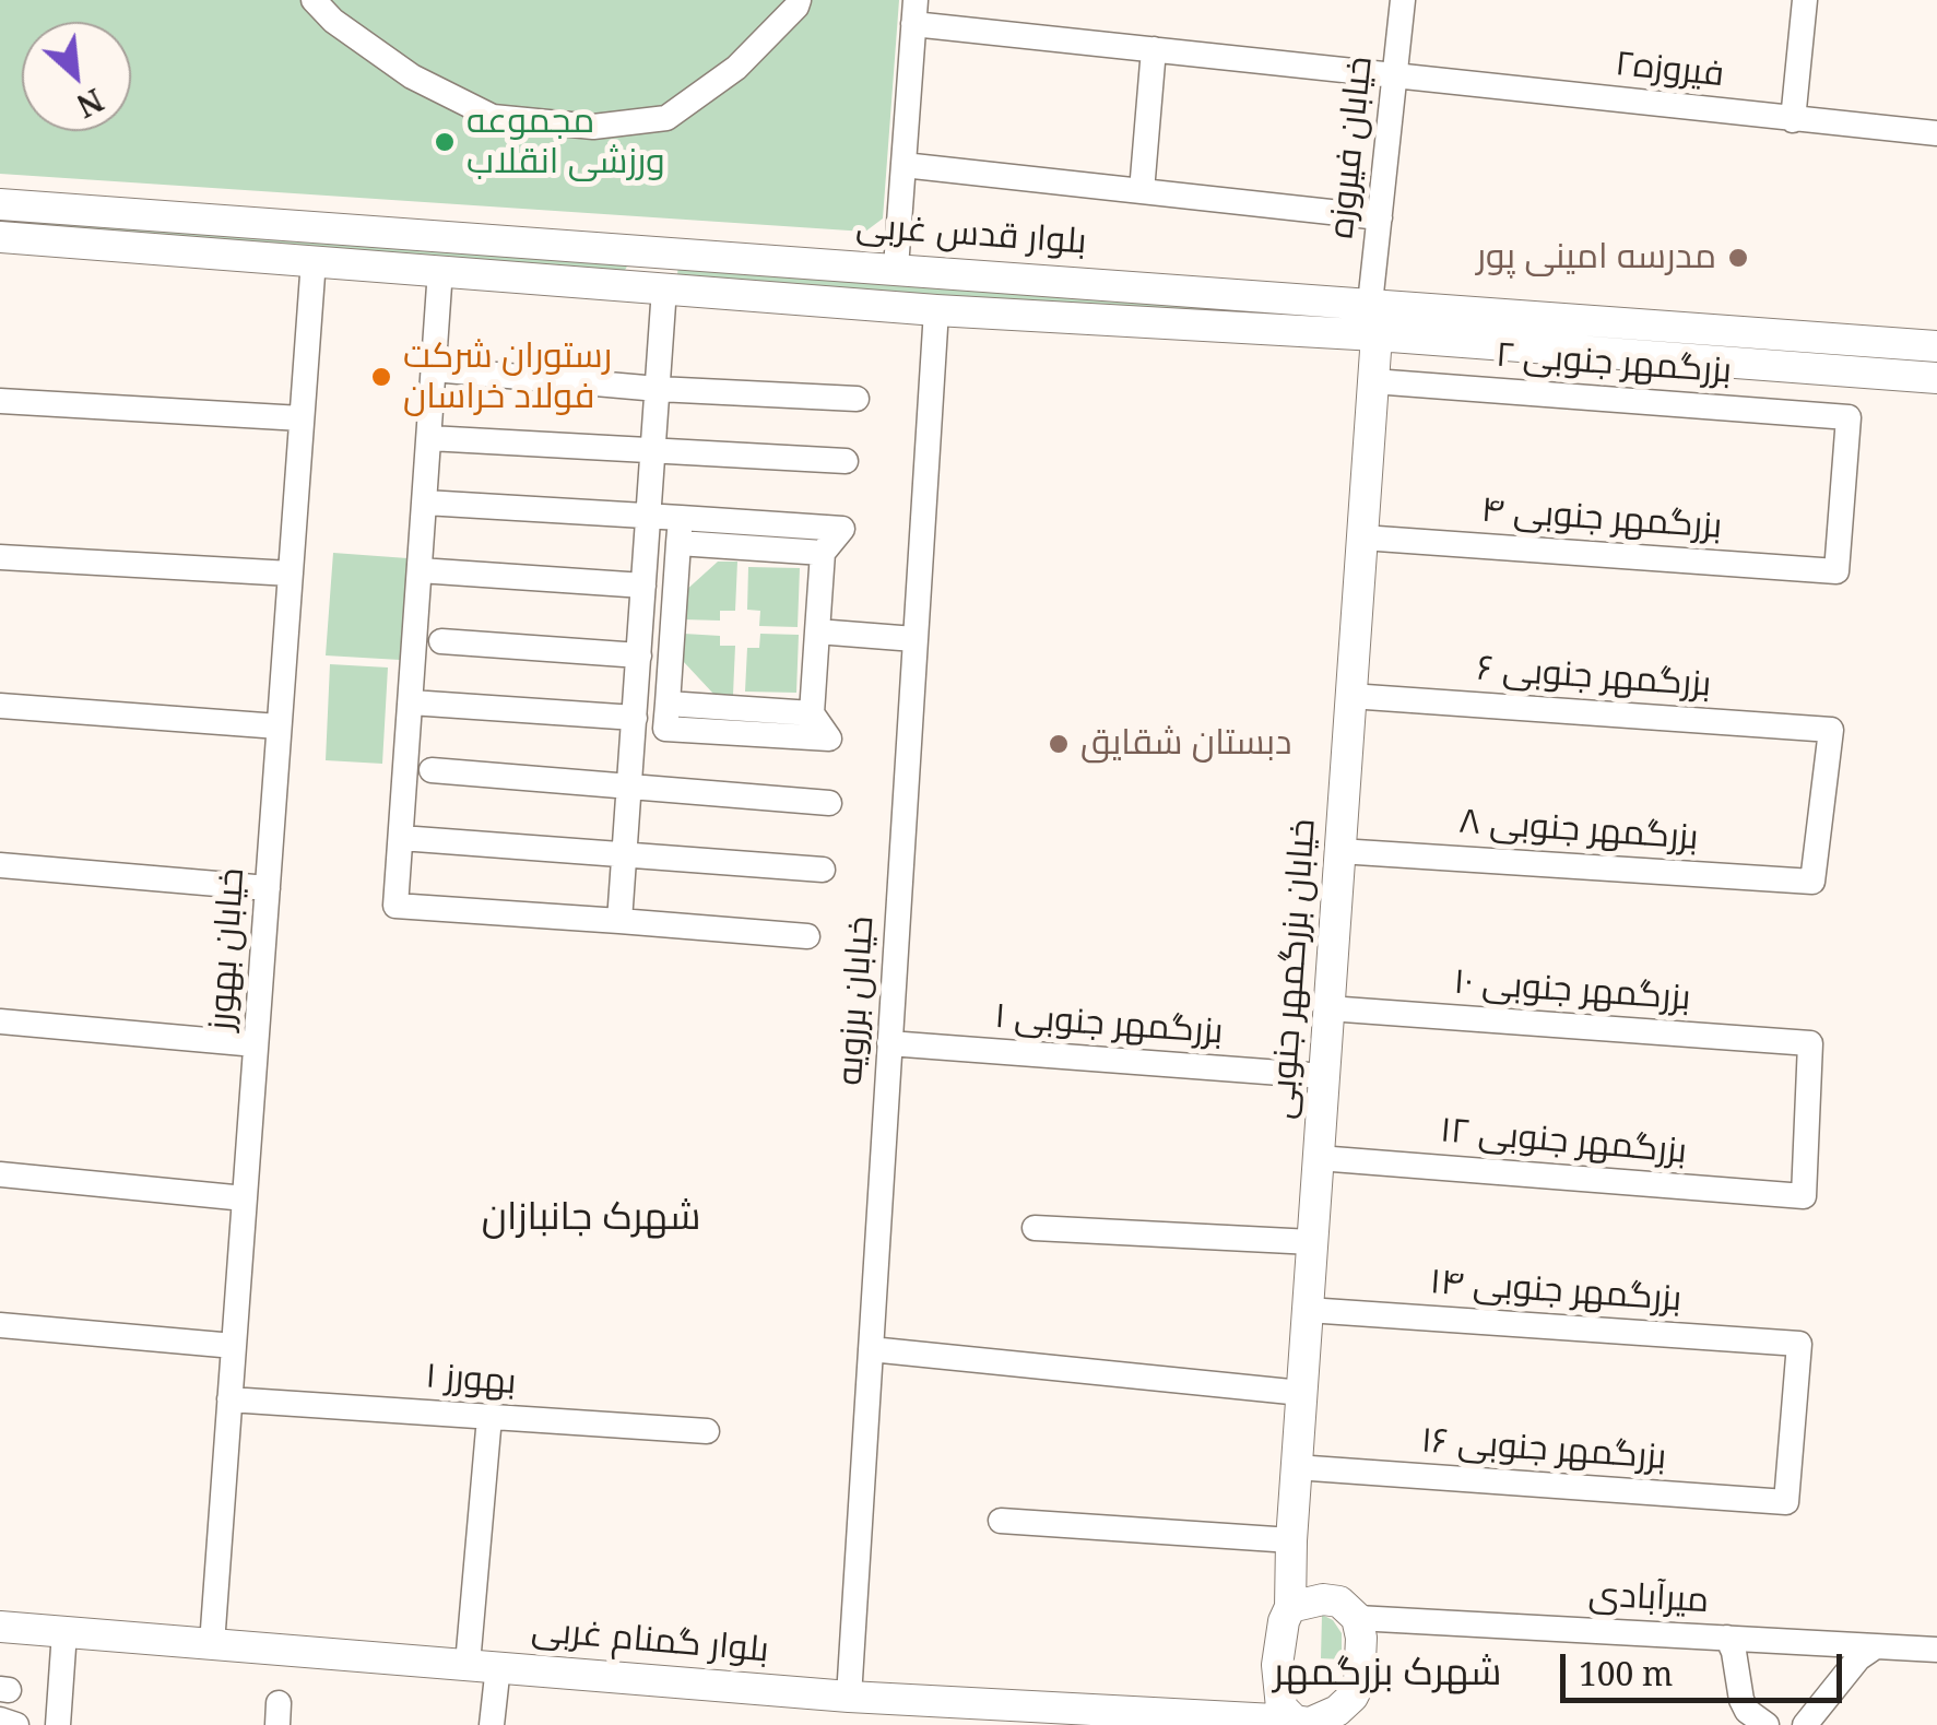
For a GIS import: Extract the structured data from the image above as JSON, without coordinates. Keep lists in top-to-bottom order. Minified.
{"streets":{"main road":["بلوار قدس غربی","خیابان بزرگمهر جنوبی","بلوار گمنام غربی"],"street":["فیروزه۲","خیابان فیروزه","بزرگمهر جنوبی ۲","بزرگمهر جنوبی ۴","بزرگمهر جنوبی ۶","بزرگمهر جنوبی ۸","خیابان بهورز","بزرگمهر جنوبی ۱۰","خیابان برزویه","بزرگمهر جنوبی ۱","بزرگمهر جنوبی ۱۲","بزرگمهر جنوبی ۱۴","بهورز ۱","بزرگمهر جنوبی ۱۶","میرآبادی"]},"crossings":[["فیروزه۲","خیابان فیروزه"],["خیابان فیروزه","بلوار قدس غربی"],["بزرگمهر جنوبی ۲","بزرگمهر جنوبی ۴"],["بزرگمهر جنوبی ۲","خیابان بزرگمهر جنوبی"],["بزرگمهر جنوبی ۴","خیابان بزرگمهر جنوبی"],["بزرگمهر جنوبی ۶","بزرگمهر جنوبی ۸"],["بزرگمهر جنوبی ۶","خیابان بزرگمهر جنوبی"],["بزرگمهر جنوبی ۸","خیابان بزرگمهر جنوبی"],["خیابان بهورز","بهورز ۱"],["خیابان بهورز","بلوار گمنام غربی"],["خیابان بزرگمهر جنوبی","بزرگمهر جنوبی ۱۰"],["خیابان بزرگمهر جنوبی","بزرگمهر جنوبی ۱"],["خیابان بزرگمهر جنوبی","بزرگمهر جنوبی ۱۲"],["خیابان بزرگمهر جنوبی","بزرگمهر جنوبی ۱۴"],["خیابان بزرگمهر جنوبی","بزرگمهر جنوبی ۱۶"],["خیابان بزرگمهر جنوبی","میرآبادی"],["خیابان بزرگمهر جنوبی","بلوار گمنام غربی"],["بزرگمهر جنوبی ۱۰","بزرگمهر جنوبی ۱۲"],["خیابان برزویه","بزرگمهر جنوبی ۱"],["خیابان برزویه","بلوار گمنام غربی"],["بزرگمهر جنوبی ۱۴","بزرگمهر جنوبی ۱۶"],["میرآبادی","بلوار گمنام غربی"]],"districts":["شهرک جانبازان","شهرک بزرگمهر"],"places":["مجموعه ورزشی انقلاب","مدرسه امینی پور","رستوران شرکت فولاد خراسان","دبستان شقایق"],"scale_bar":"100 m","north":"bottom right"}
